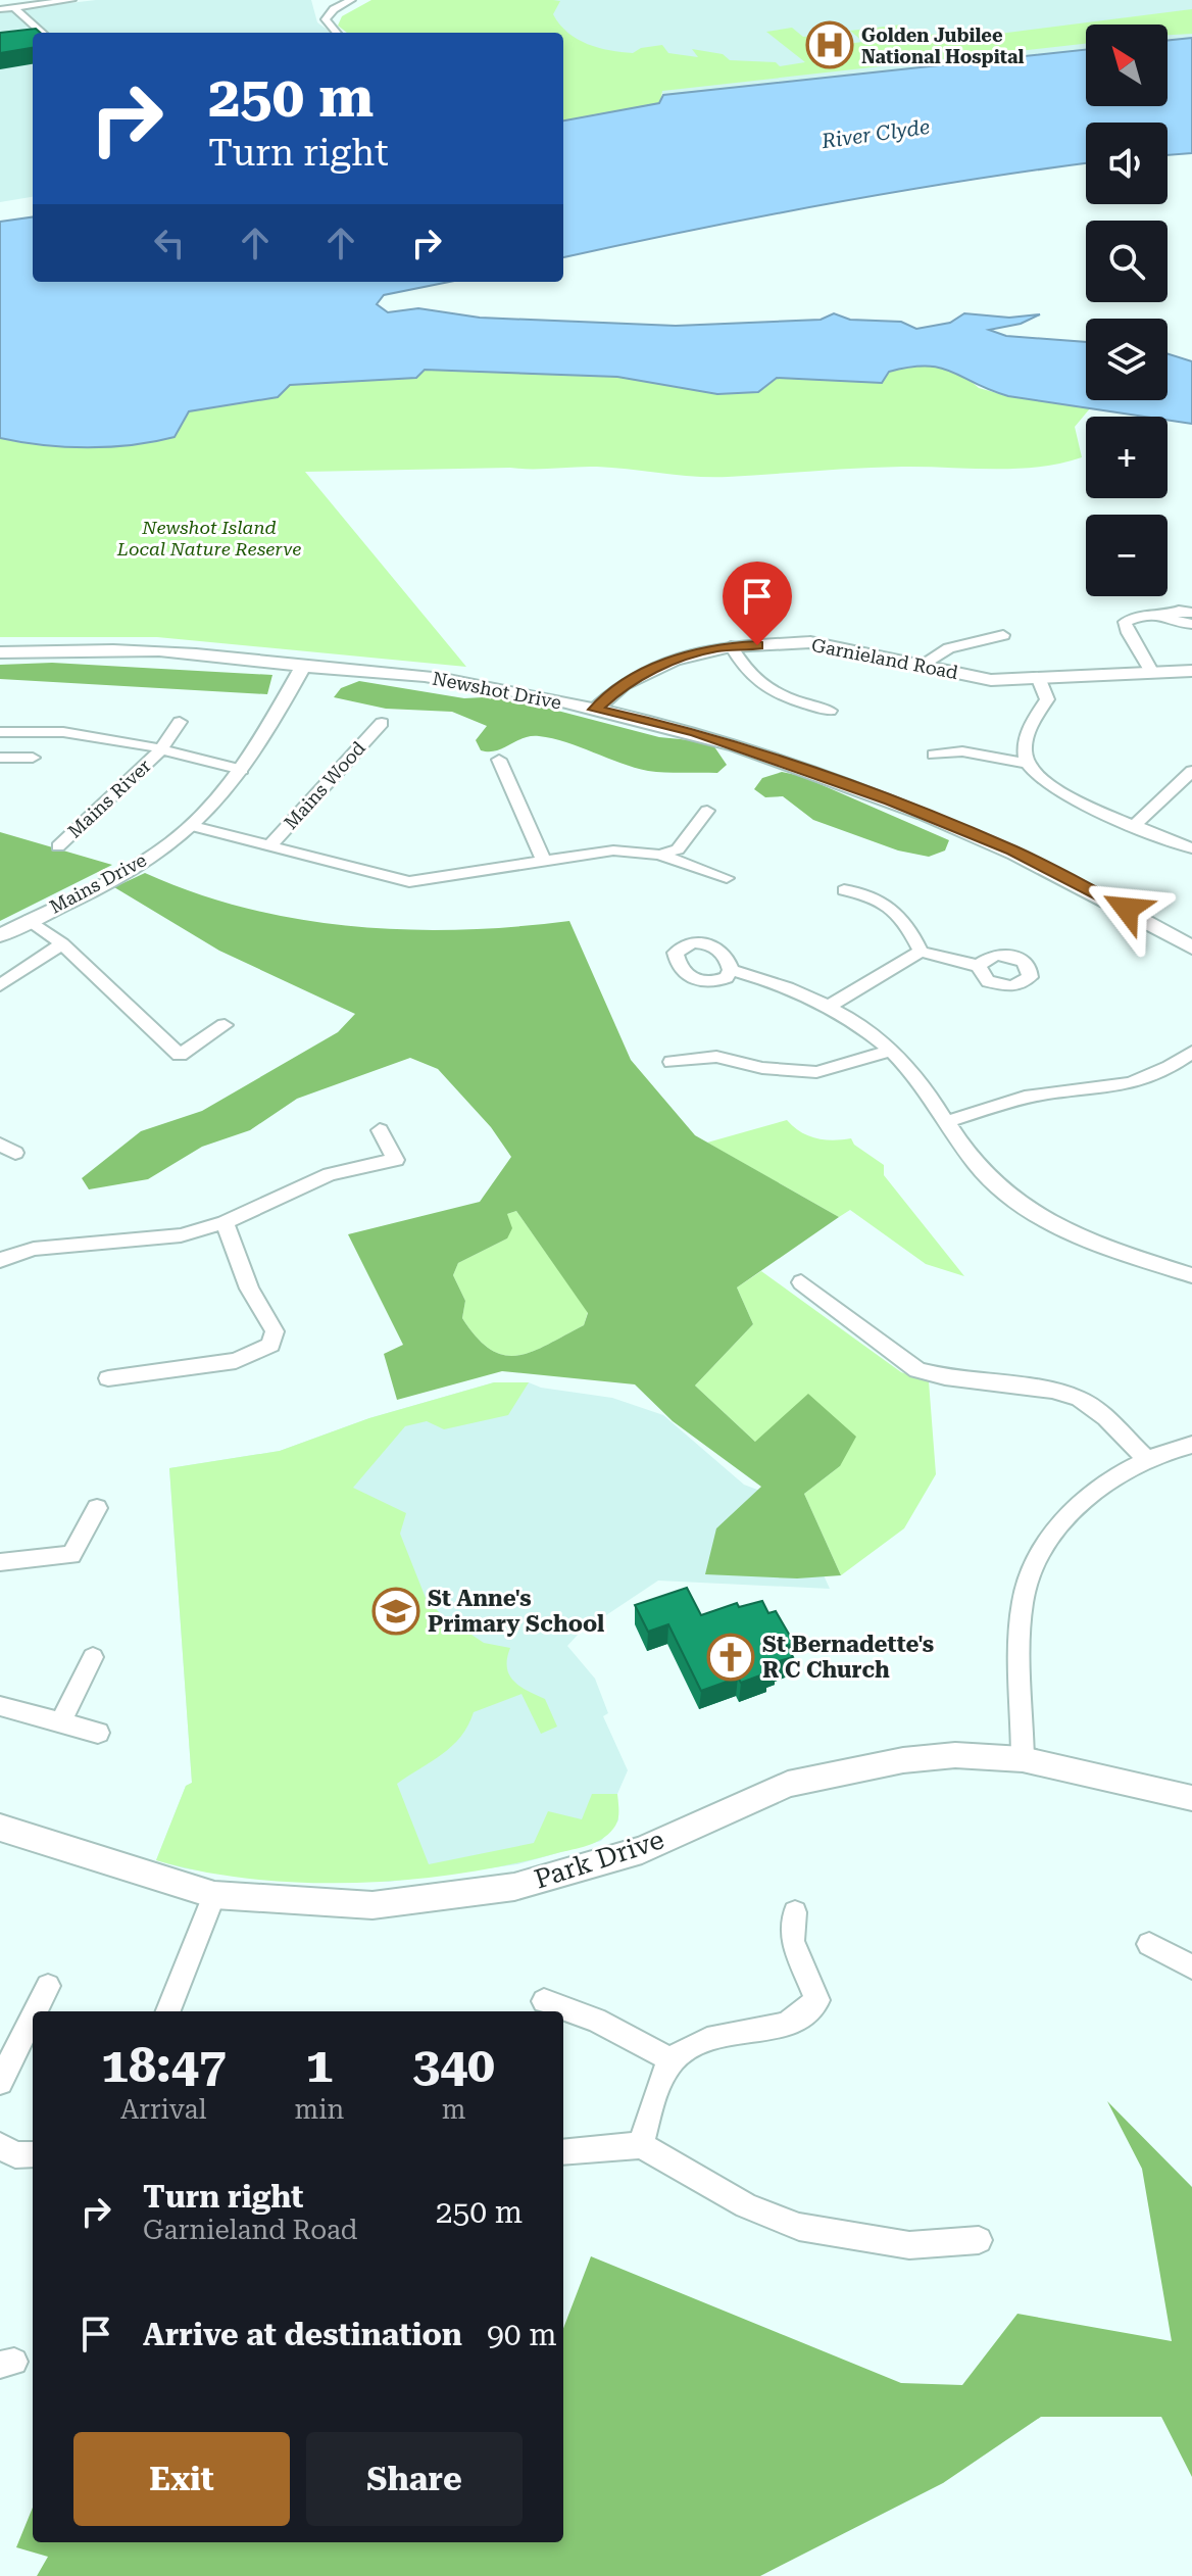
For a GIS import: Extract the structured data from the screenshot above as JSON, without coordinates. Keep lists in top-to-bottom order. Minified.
{"streets":{"street":["Garnieland Road","Newshot Drive","Mains Wood","Mains River","Mains Drive","Park Drive"]},"crossings":[["Garnieland Road","Newshot Drive"],["Newshot Drive","Mains Drive"],["Mains Wood","Mains Drive"],["Mains River","Mains Drive"]],"water":["River Clyde"],"parks":["Newshot Island Local Nature Reserve"],"places":{"hospital":["Golden Jubilee National Hospital"],"school or university":["St Anne's Primary School"],"church":["St Bernadette's R C Church"]},"north":"top left","page":{"map_buttons":["+","−"],"turn":["250 m","Turn right"],"eta":["18:47","Arrival","1","min","340","m"],"list":[{"name":"Turn right","note":"Garnieland Road","value":"250 m"},{"name":"Arrive at destination","value":"90 m"}],"buttons":["Exit","Share"]}}
